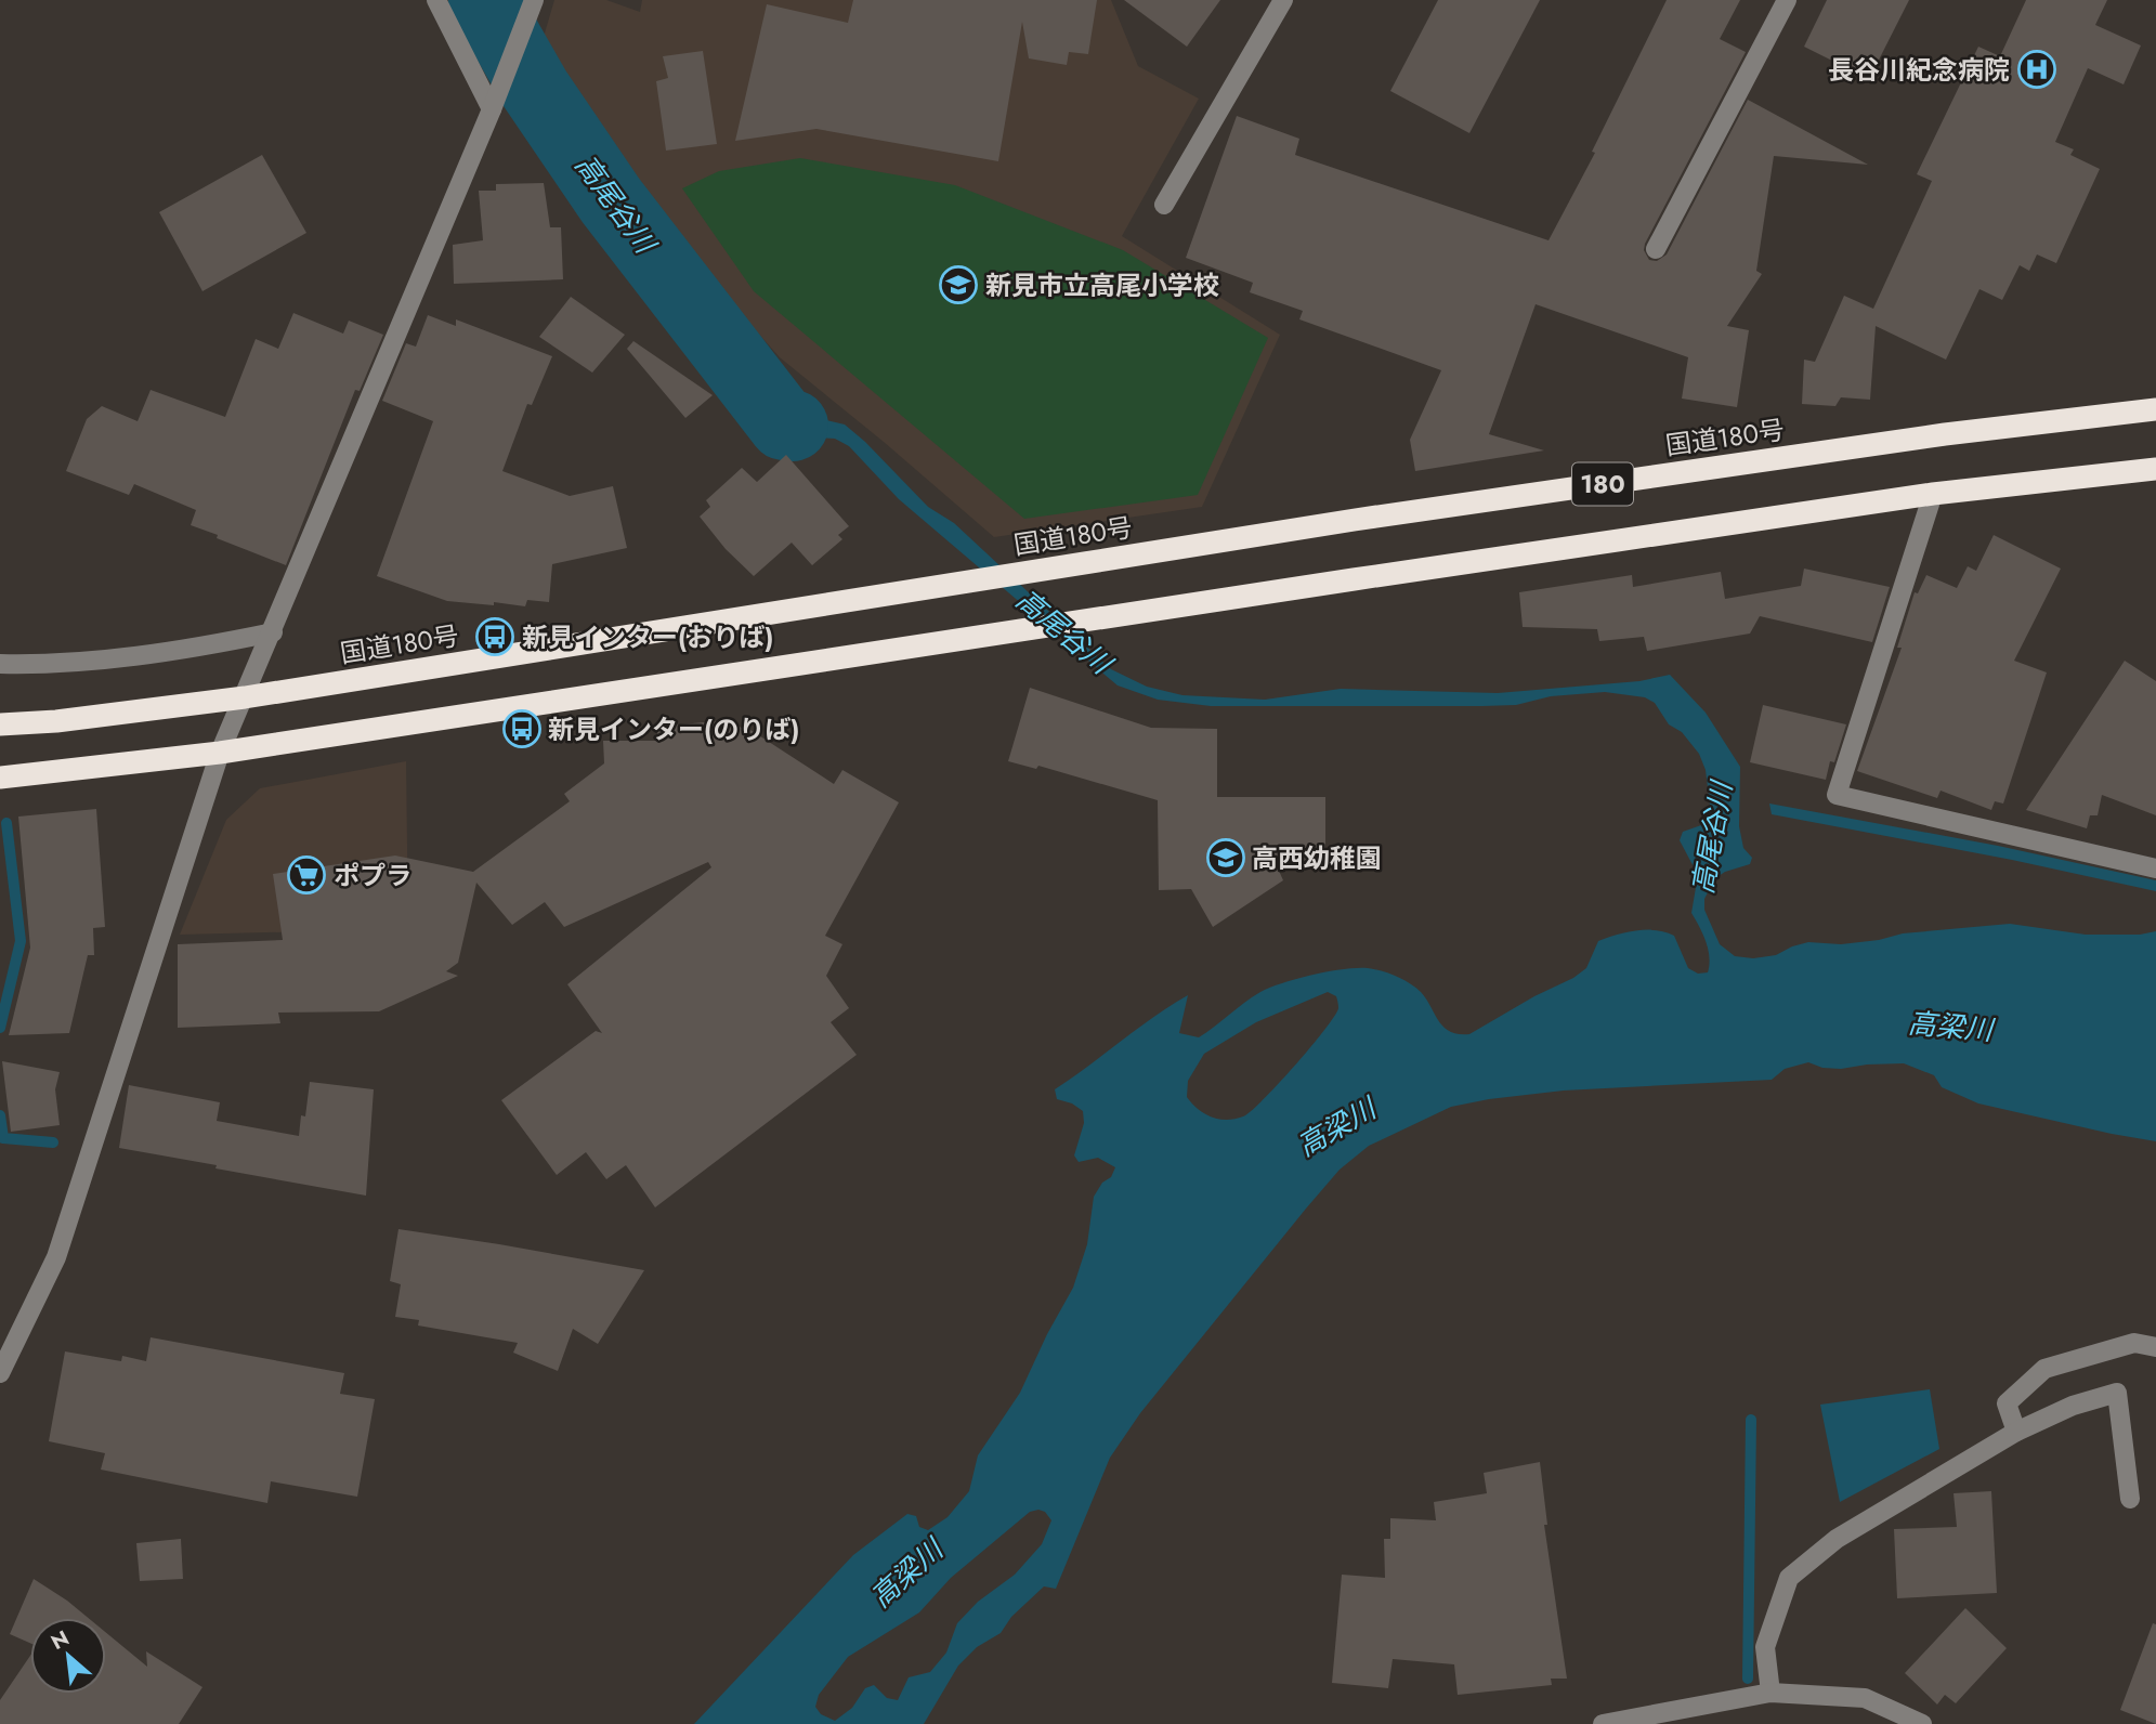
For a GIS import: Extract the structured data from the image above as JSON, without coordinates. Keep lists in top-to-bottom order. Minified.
{"streets":{"highway":["国道180号","180"]},"water":["高尾谷川","高梁川"],"places":{"hospital":["長谷川紀念病院"],"school or university":["新見市立高尾小学校","高西幼稚園"],"bus stop":["新見インター(おりば)","新見インター(のりば)"],"supermarket":["ポプラ"]},"north":"top left"}
